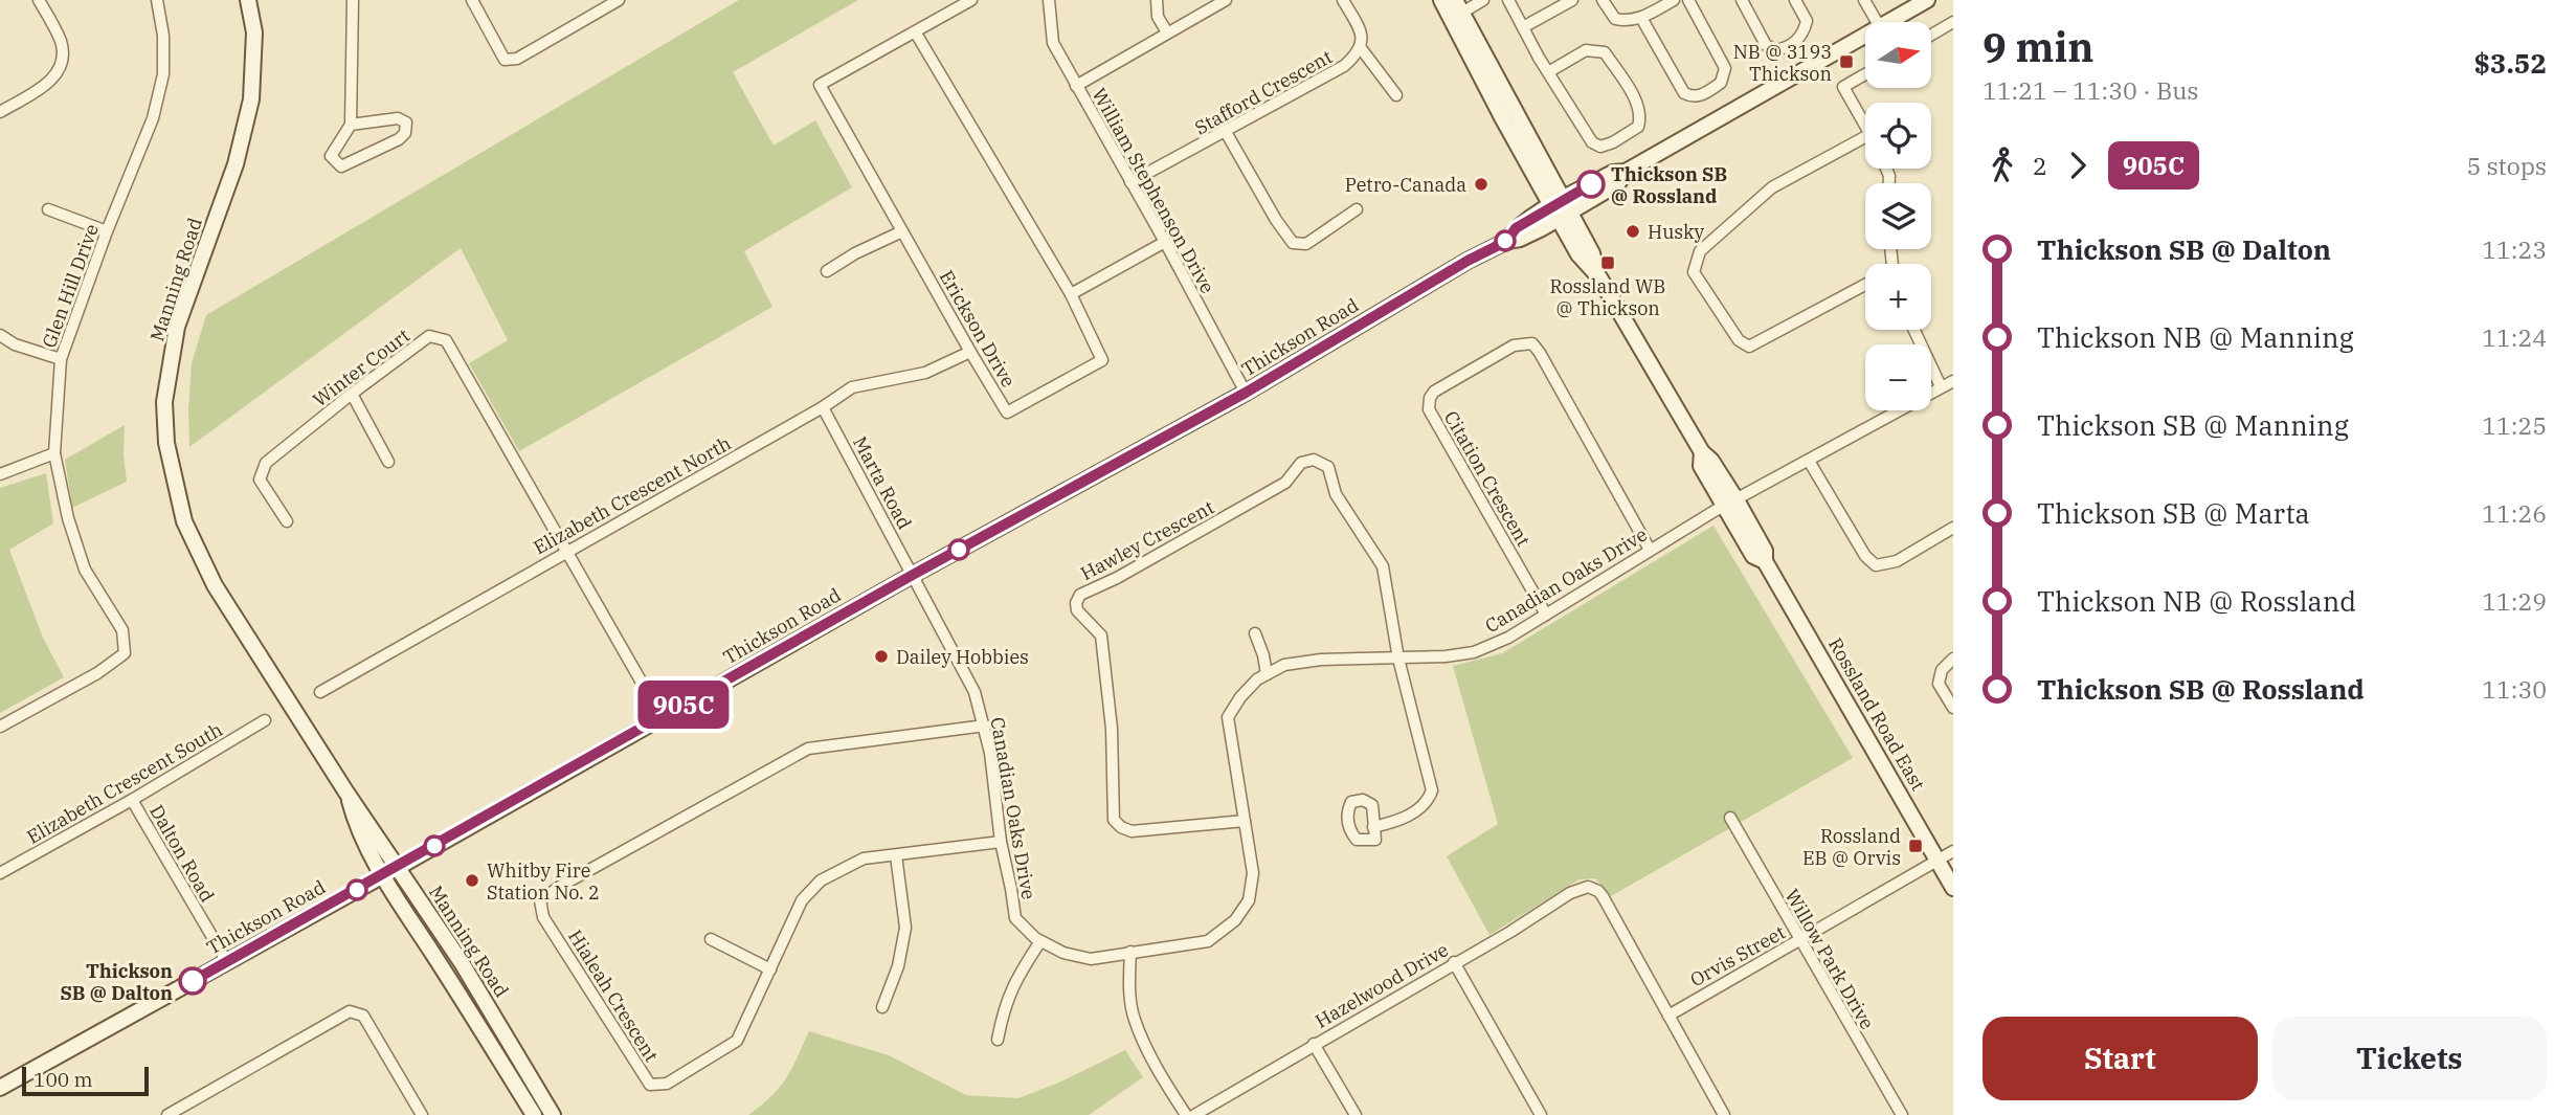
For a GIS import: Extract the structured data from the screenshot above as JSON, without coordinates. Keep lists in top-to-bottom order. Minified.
{"streets":{"main road":["Manning Road","Thickson Road","Rossland Road East"],"street":["Stafford Crescent","William Stephenson Drive","Glen Hill Drive","Erickson Drive","Winter Court","Citation Crescent","Marta Road","Elizabeth Crescent North","Hawley Crescent","Canadian Oaks Drive","Elizabeth Crescent South","Dalton Road","Orvis Street","Willow Park Drive","Hazelwood Drive","Hialeah Crescent"]},"crossings":[["Stafford Crescent","William Stephenson Drive"],["William Stephenson Drive","Thickson Road"],["Manning Road","Thickson Road"],["Erickson Drive","Elizabeth Crescent North"],["Thickson Road","Marta Road"],["Thickson Road","Canadian Oaks Drive"],["Thickson Road","Rossland Road East"],["Thickson Road","Dalton Road"],["Winter Court","Elizabeth Crescent North"],["Citation Crescent","Canadian Oaks Drive"],["Marta Road","Elizabeth Crescent North"],["Marta Road","Canadian Oaks Drive"],["Hawley Crescent","Canadian Oaks Drive"],["Canadian Oaks Drive","Rossland Road East"],["Canadian Oaks Drive","Hialeah Crescent"],["Rossland Road East","Orvis Street"],["Elizabeth Crescent South","Dalton Road"],["Orvis Street","Willow Park Drive"],["Orvis Street","Hazelwood Drive"]],"places":{"transit":["NB @ 3193 Thickson","Rossland WB @ Thickson","Rossland EB @ Orvis"],"other":["Petro-Canada","Thickson SB @ Rossland","Husky","Dailey Hobbies","Whitby Fire Station No. 2","Thickson SB @ Dalton"]},"lines":["bus line 905C"],"scale_bar":"100 m","north":"right","page":{"on_map":"905C","heading":["9 min","11:21 – 11:30 · Bus","$3.52"],"map_buttons":["+","−"],"legs":["2","905C","5 stops"],"list":[{"name":"Thickson SB @ Dalton","value":"11:23"},{"name":"Thickson NB @ Manning","value":"11:24"},{"name":"Thickson SB @ Manning","value":"11:25"},{"name":"Thickson SB @ Marta","value":"11:26"},{"name":"Thickson NB @ Rossland","value":"11:29"},{"name":"Thickson SB @ Rossland","value":"11:30"}],"buttons":["Start","Tickets"],"scale":"100 m"}}
